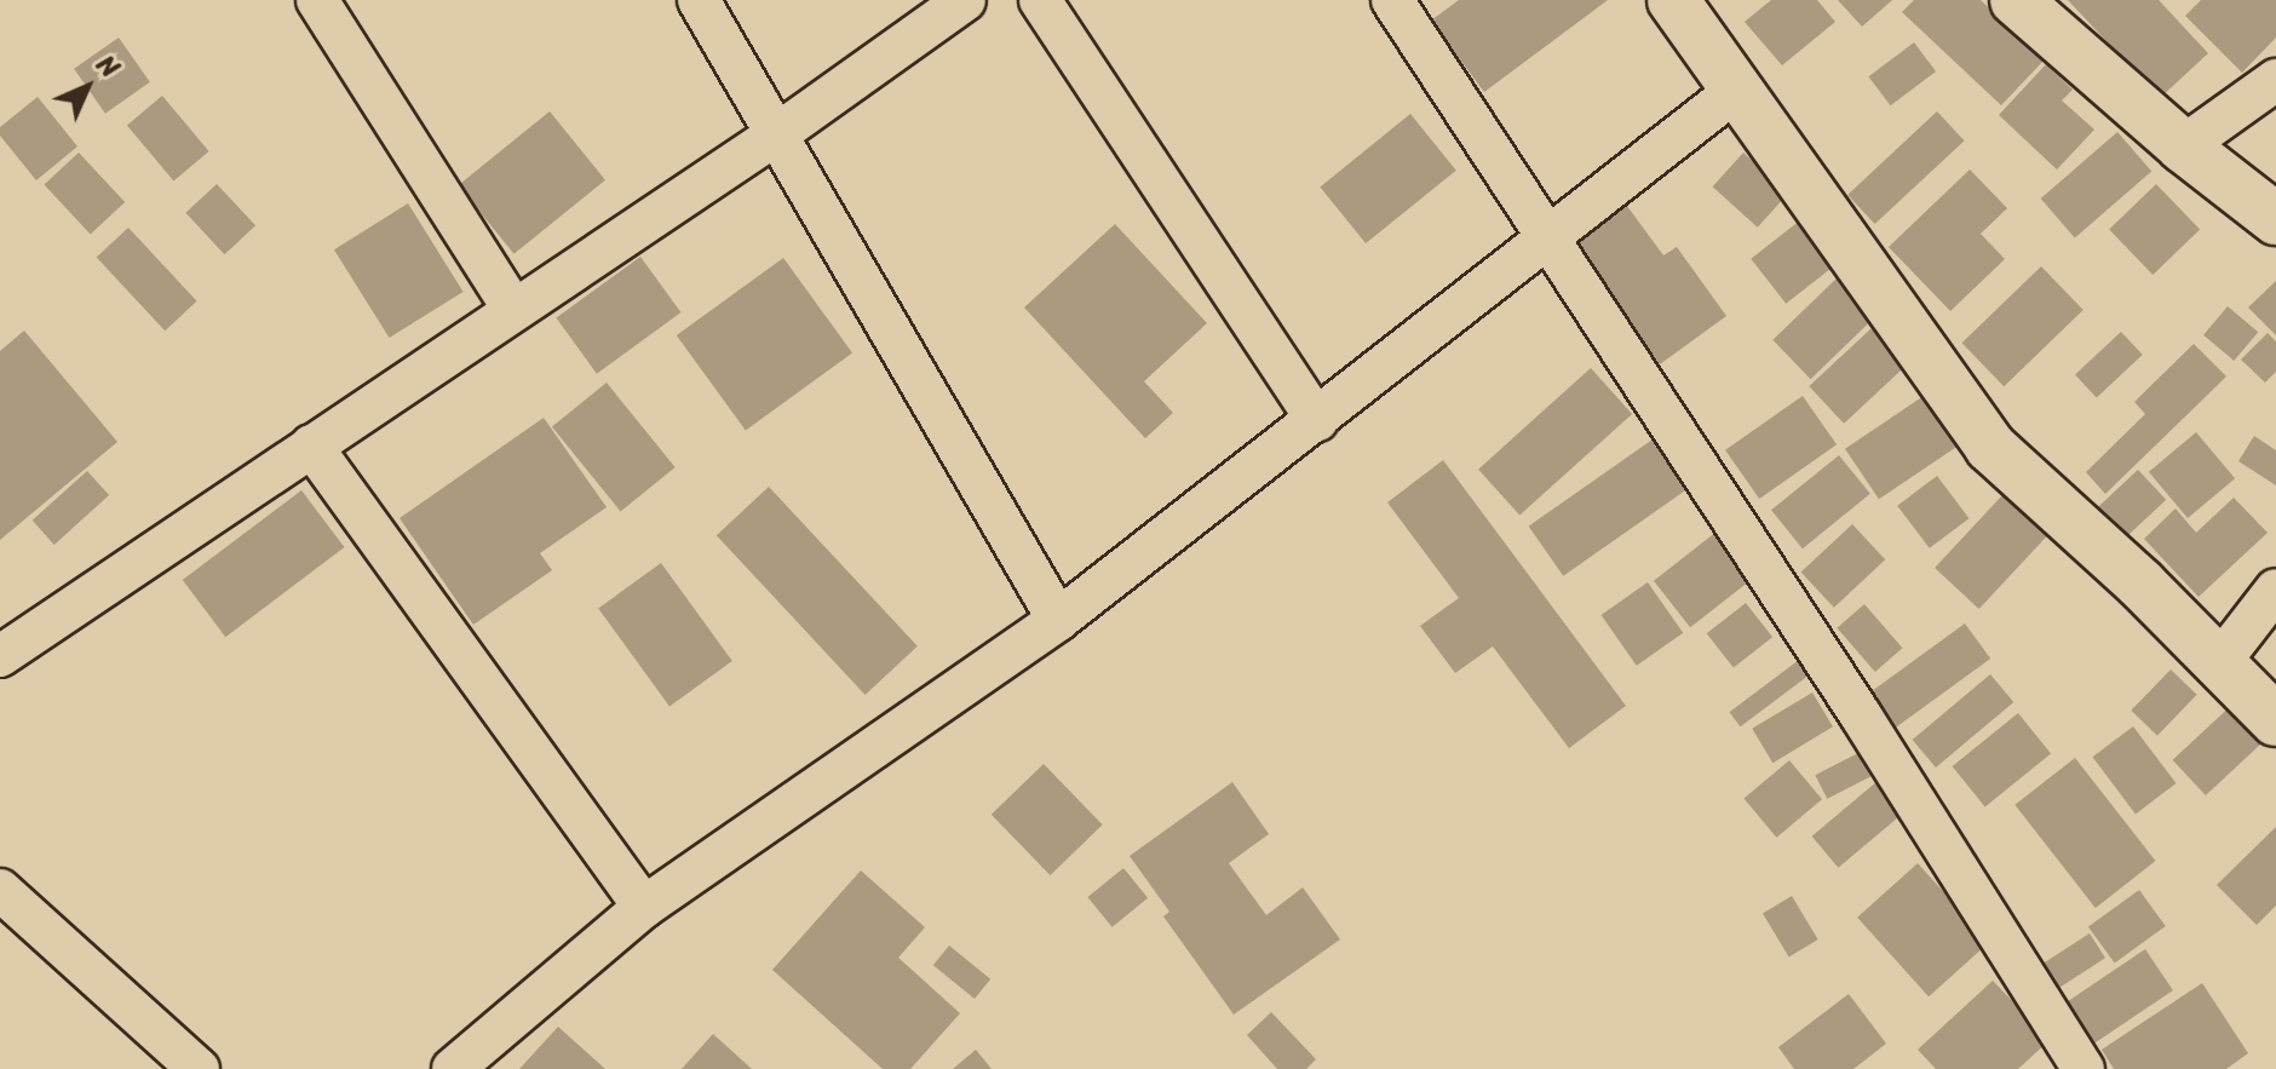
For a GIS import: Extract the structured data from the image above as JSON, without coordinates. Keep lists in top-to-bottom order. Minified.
{"north":"top right"}
